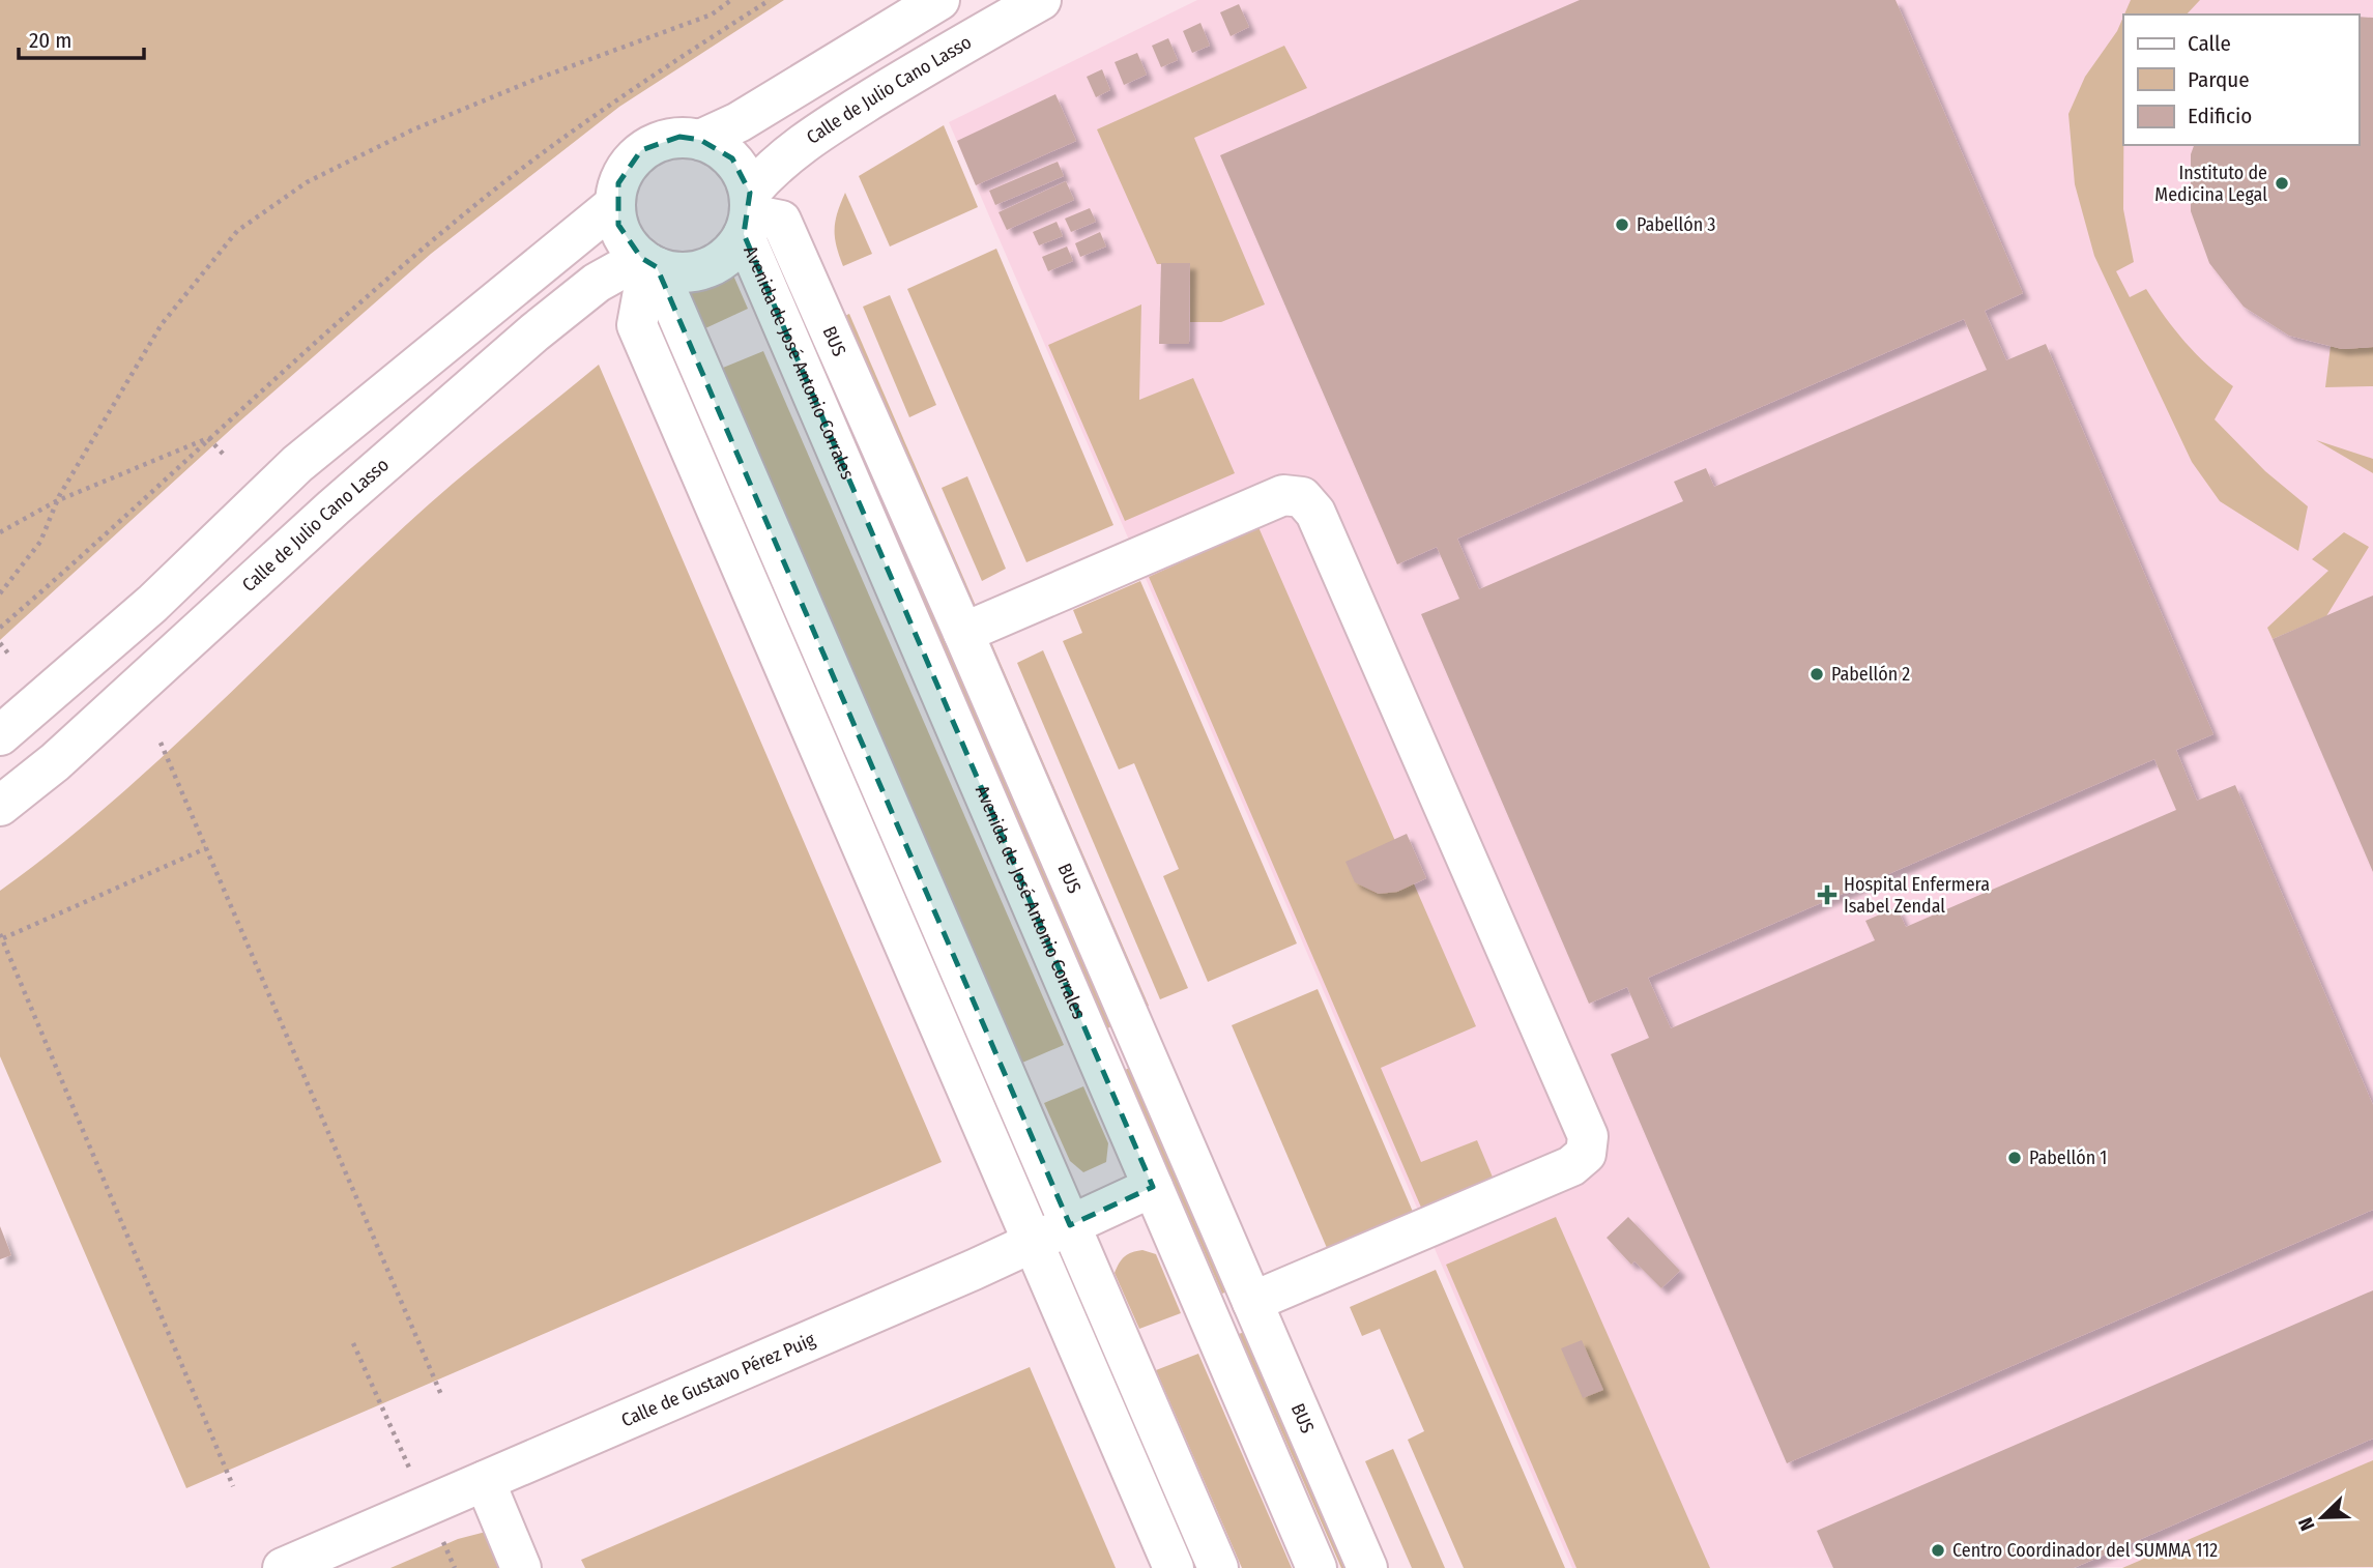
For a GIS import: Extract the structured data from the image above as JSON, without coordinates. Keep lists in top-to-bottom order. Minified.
{"streets":{"street":["Calle de Julio Cano Lasso","BUS","Avenida de José Antonio Corrales","Calle de Gustavo Pérez Puig"]},"crossings":[["Calle de Julio Cano Lasso","BUS"],["Calle de Julio Cano Lasso","Avenida de José Antonio Corrales"],["BUS","Avenida de José Antonio Corrales"],["Avenida de José Antonio Corrales","Calle de Gustavo Pérez Puig"]],"places":{"other":["Instituto de Medicina Legal","Pabellón 3","Pabellón 2","Pabellón 1","Centro Coordinador del SUMMA 112"],"health":["Hospital Enfermera Isabel Zendal"]},"legend":["Calle","Parque","Edificio"],"scale_bar":"20 m","north":"bottom left"}
